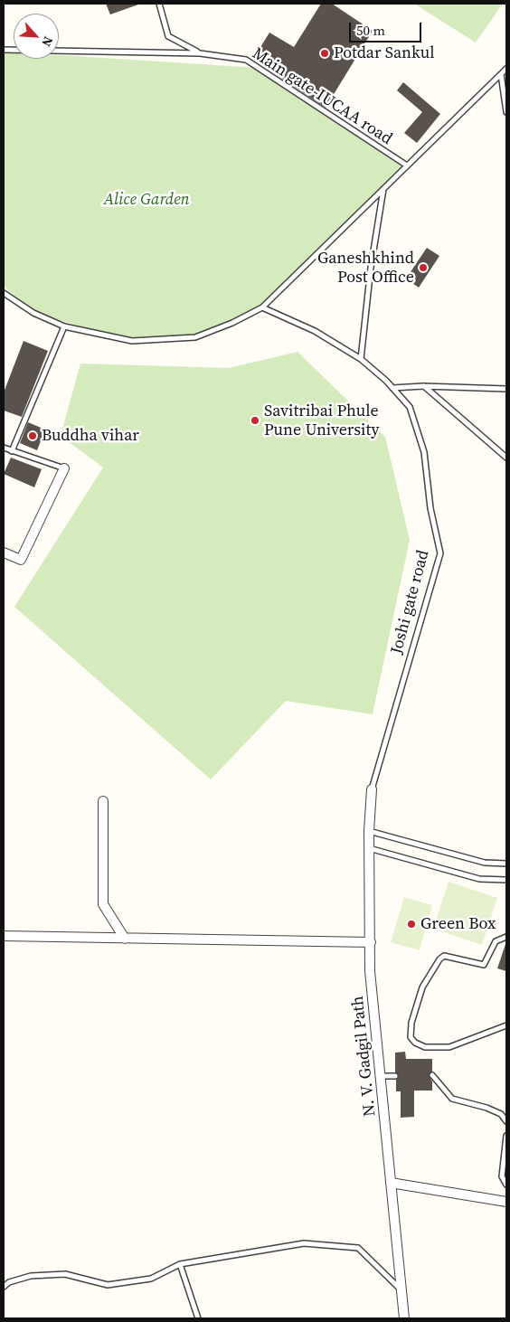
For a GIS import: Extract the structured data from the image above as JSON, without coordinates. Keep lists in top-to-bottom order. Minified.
{"streets":{"street":["N. V. Gadgil Path"],"lane":["Main gate-IUCAA road","Joshi gate road"]},"crossings":[["Joshi gate road","N. V. Gadgil Path"]],"parks":["Alice Garden"],"places":["Potdar Sankul","Ganeshkhind Post Office","Savitribai Phule Pune University","Buddha vihar","Green Box"],"scale_bar":"50 m","north":"bottom right"}
